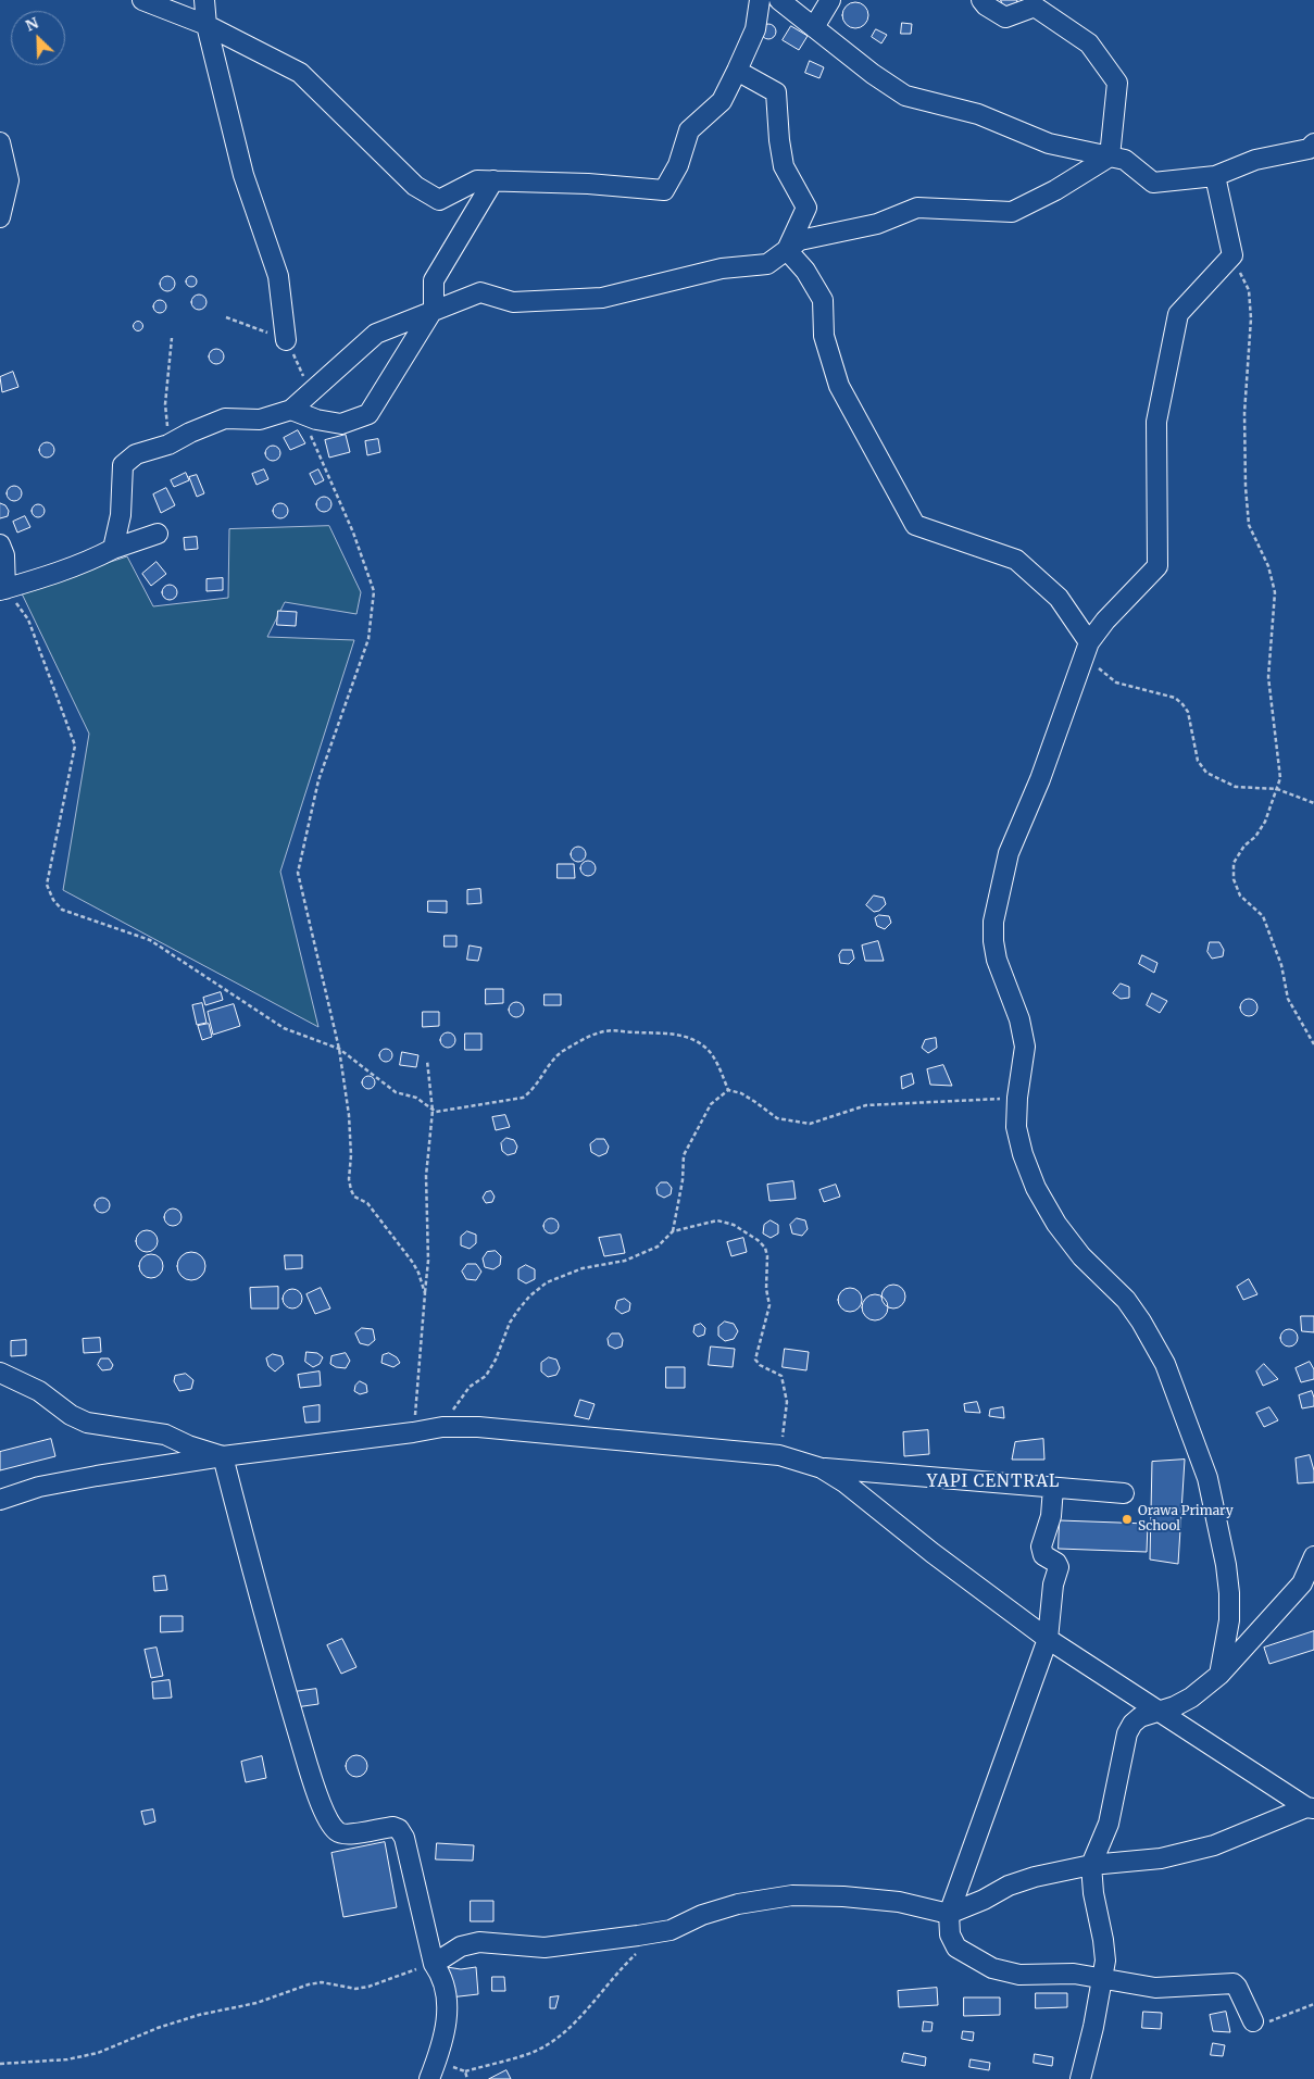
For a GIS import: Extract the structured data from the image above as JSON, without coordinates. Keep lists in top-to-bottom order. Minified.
{"districts":["YAPI CENTRAL"],"places":["Orawa Primary School"],"north":"top left"}
